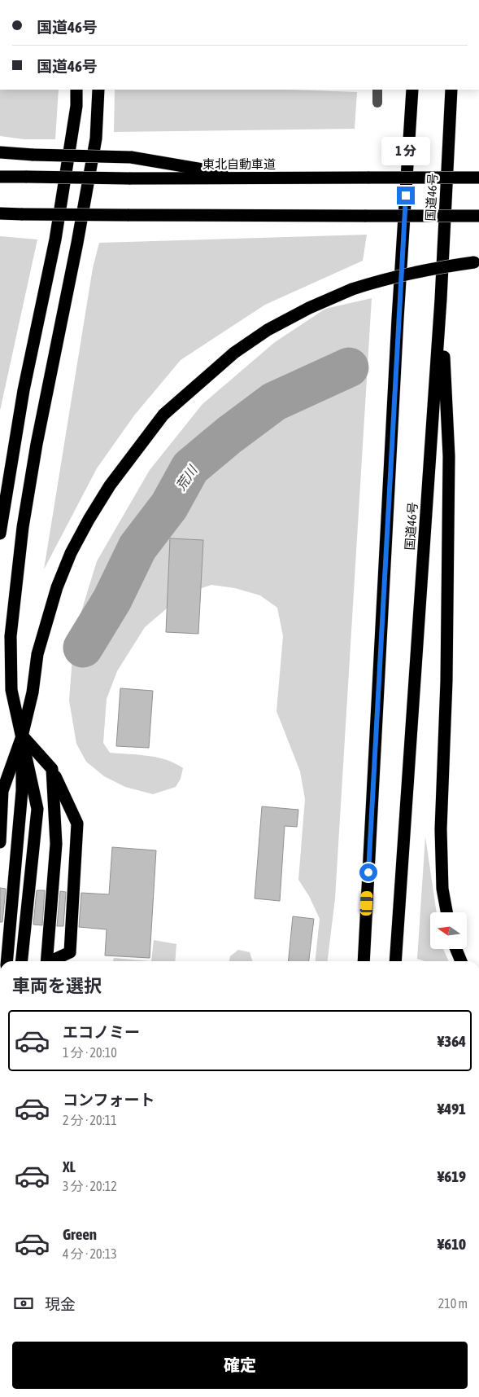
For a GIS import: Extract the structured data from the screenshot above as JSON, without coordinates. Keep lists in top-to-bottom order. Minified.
{"streets":{"highway":["東北自動車道","国道46号"]},"water":["荒川"],"north":"left","page":{"banner":["国道46号","国道46号"],"bubble":"1 分","heading":"車両を選択","list":[{"name":"エコノミー","note":"1 分 · 20:10","value":"¥364"},{"name":"コンフォート","note":"2 分 · 20:11","value":"¥491"},{"name":"XL","note":"3 分 · 20:12","value":"¥619"},{"name":"Green","note":"4 分 · 20:13","value":"¥610"}],"pay":["現金","210 m"],"buttons":"確定"}}
